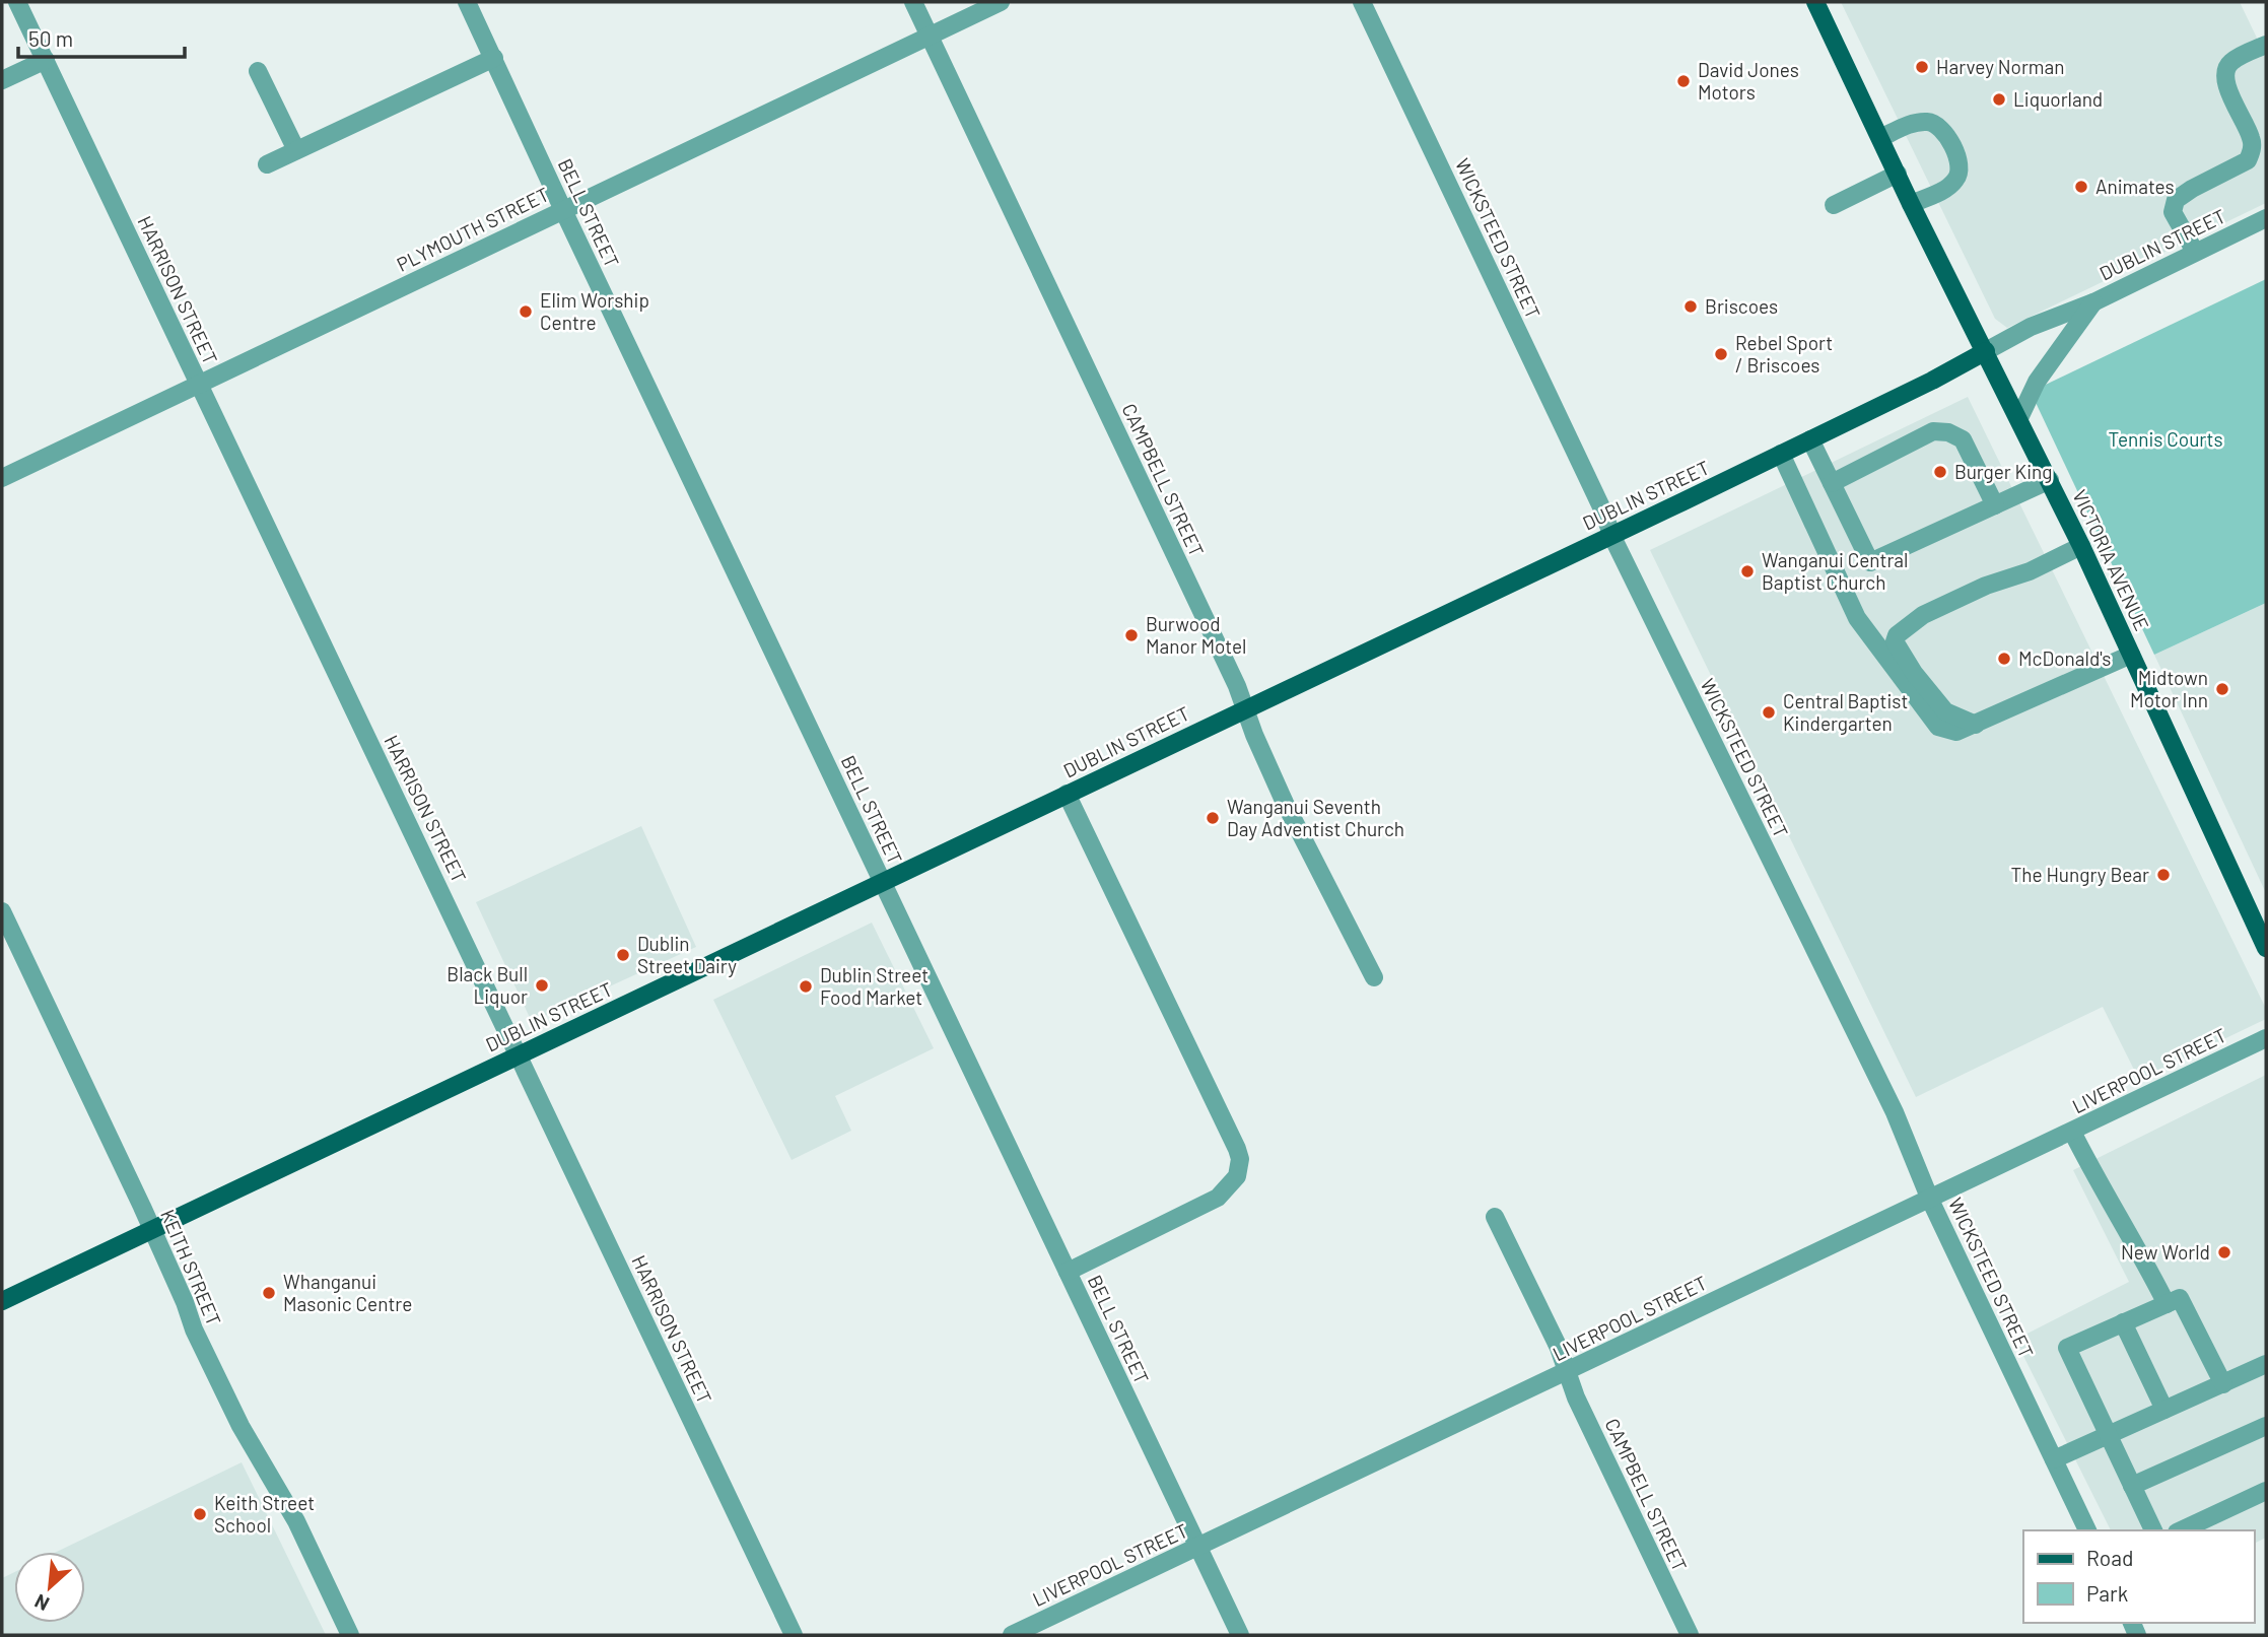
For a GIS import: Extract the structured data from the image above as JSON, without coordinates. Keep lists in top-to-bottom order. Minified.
{"streets":{"main road":["DUBLIN STREET","VICTORIA AVENUE"],"street":["BELL STREET","PLYMOUTH STREET","WICKSTEED STREET","HARRISON STREET","CAMPBELL STREET","LIVERPOOL STREET","KEITH STREET"]},"crossings":[["BELL STREET","PLYMOUTH STREET"],["BELL STREET","DUBLIN STREET"],["BELL STREET","LIVERPOOL STREET"],["PLYMOUTH STREET","HARRISON STREET"],["PLYMOUTH STREET","CAMPBELL STREET"],["WICKSTEED STREET","DUBLIN STREET"],["WICKSTEED STREET","LIVERPOOL STREET"],["DUBLIN STREET","HARRISON STREET"],["DUBLIN STREET","CAMPBELL STREET"],["DUBLIN STREET","VICTORIA AVENUE"],["DUBLIN STREET","KEITH STREET"],["CAMPBELL STREET","LIVERPOOL STREET"]],"parks":["Tennis Courts"],"places":["Harvey Norman","David Jones Motors","Liquorland","Animates","Briscoes","Elim Worship Centre","Rebel Sport / Briscoes","Burger King","Wanganui Central Baptist Church","Burwood Manor Motel","McDonald's","Midtown Motor Inn","Central Baptist Kindergarten","Wanganui Seventh Day Adventist Church","The Hungry Bear","Dublin Street Dairy","Black Bull Liquor","Dublin Street Food Market","New World","Whanganui Masonic Centre","Keith Street School"],"legend":["Road","Park"],"scale_bar":"50 m","north":"bottom left"}
